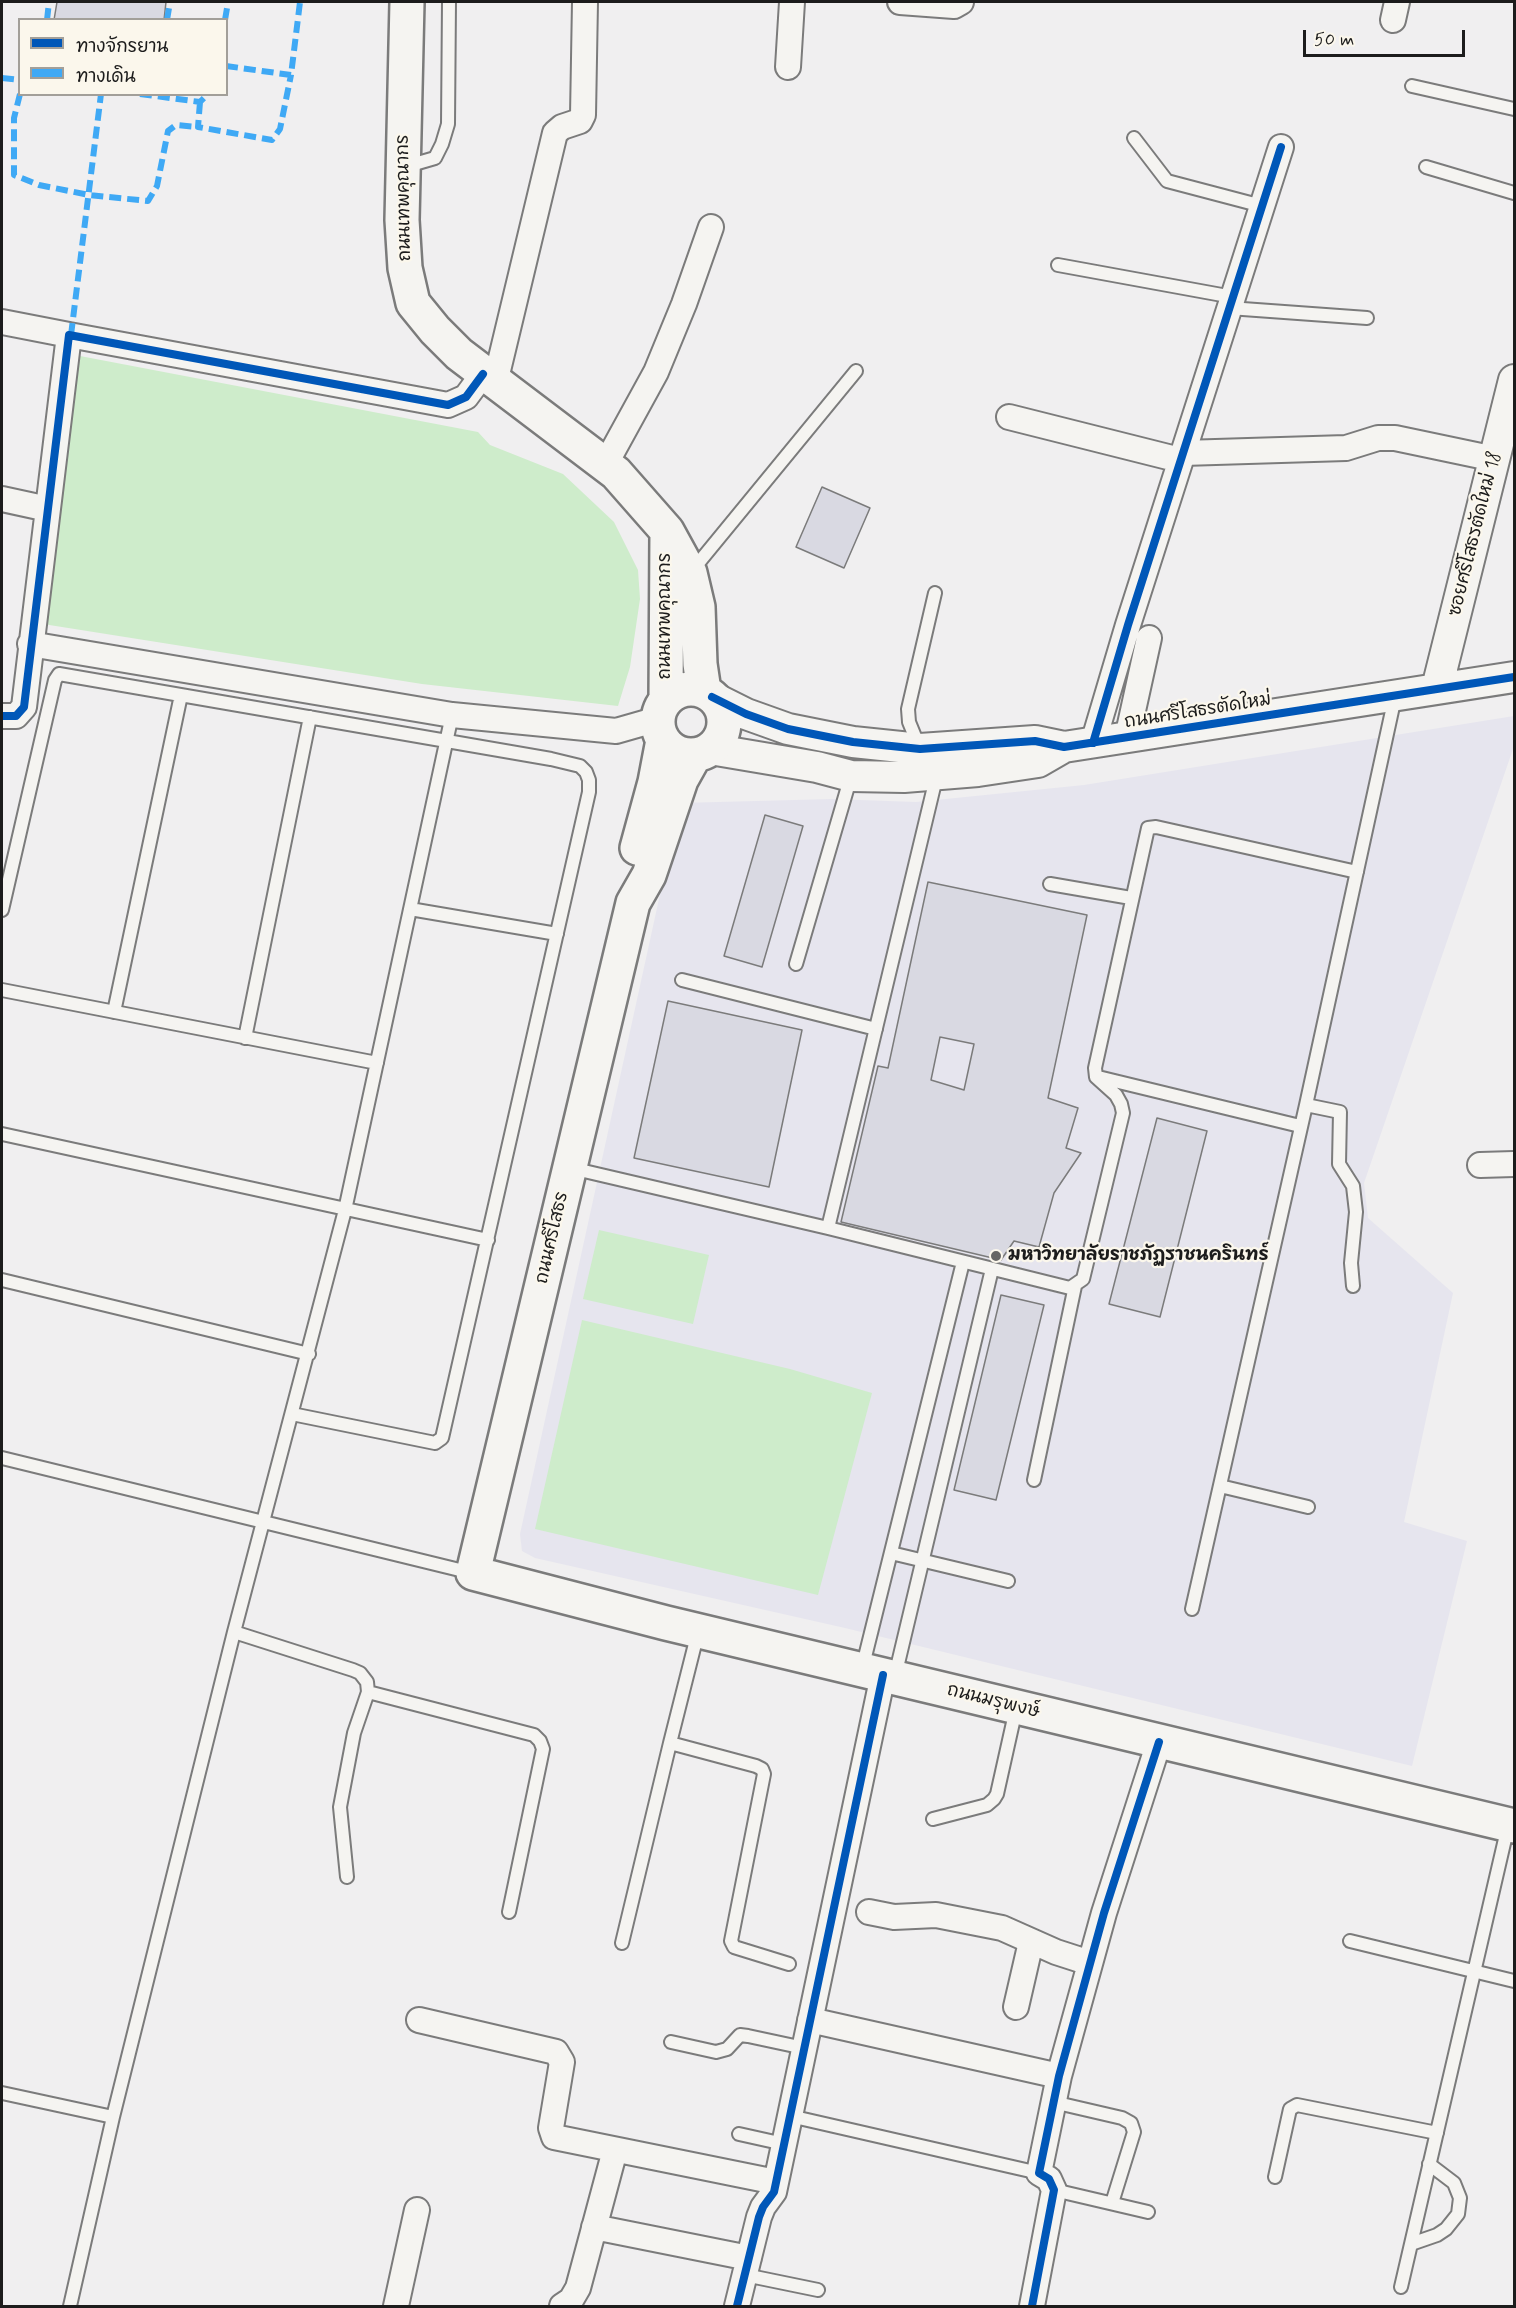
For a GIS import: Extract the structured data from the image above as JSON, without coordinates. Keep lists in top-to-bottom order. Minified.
{"streets":{"main road":["ถนนเทพคุณากร","ถนนศรีโสธร","ถนนมรุพงษ์"],"street":["ซอยศรีโสธรตัดใหม่ 18","ถนนศรีโสธรตัดใหม่"]},"crossings":[["ถนนเทพคุณากร","ถนนศรีโสธรตัดใหม่"],["ถนนเทพคุณากร","ถนนศรีโสธร"],["ซอยศรีโสธรตัดใหม่ 18","ถนนศรีโสธรตัดใหม่"],["ถนนศรีโสธรตัดใหม่","ถนนศรีโสธร"],["ถนนศรีโสธร","ถนนมรุพงษ์"]],"places":["มหาวิทยาลัยราชภัฏราชนครินทร์"],"legend":["ทางจักรยาน","ทางเดิน"],"scale_bar":"50 m"}
